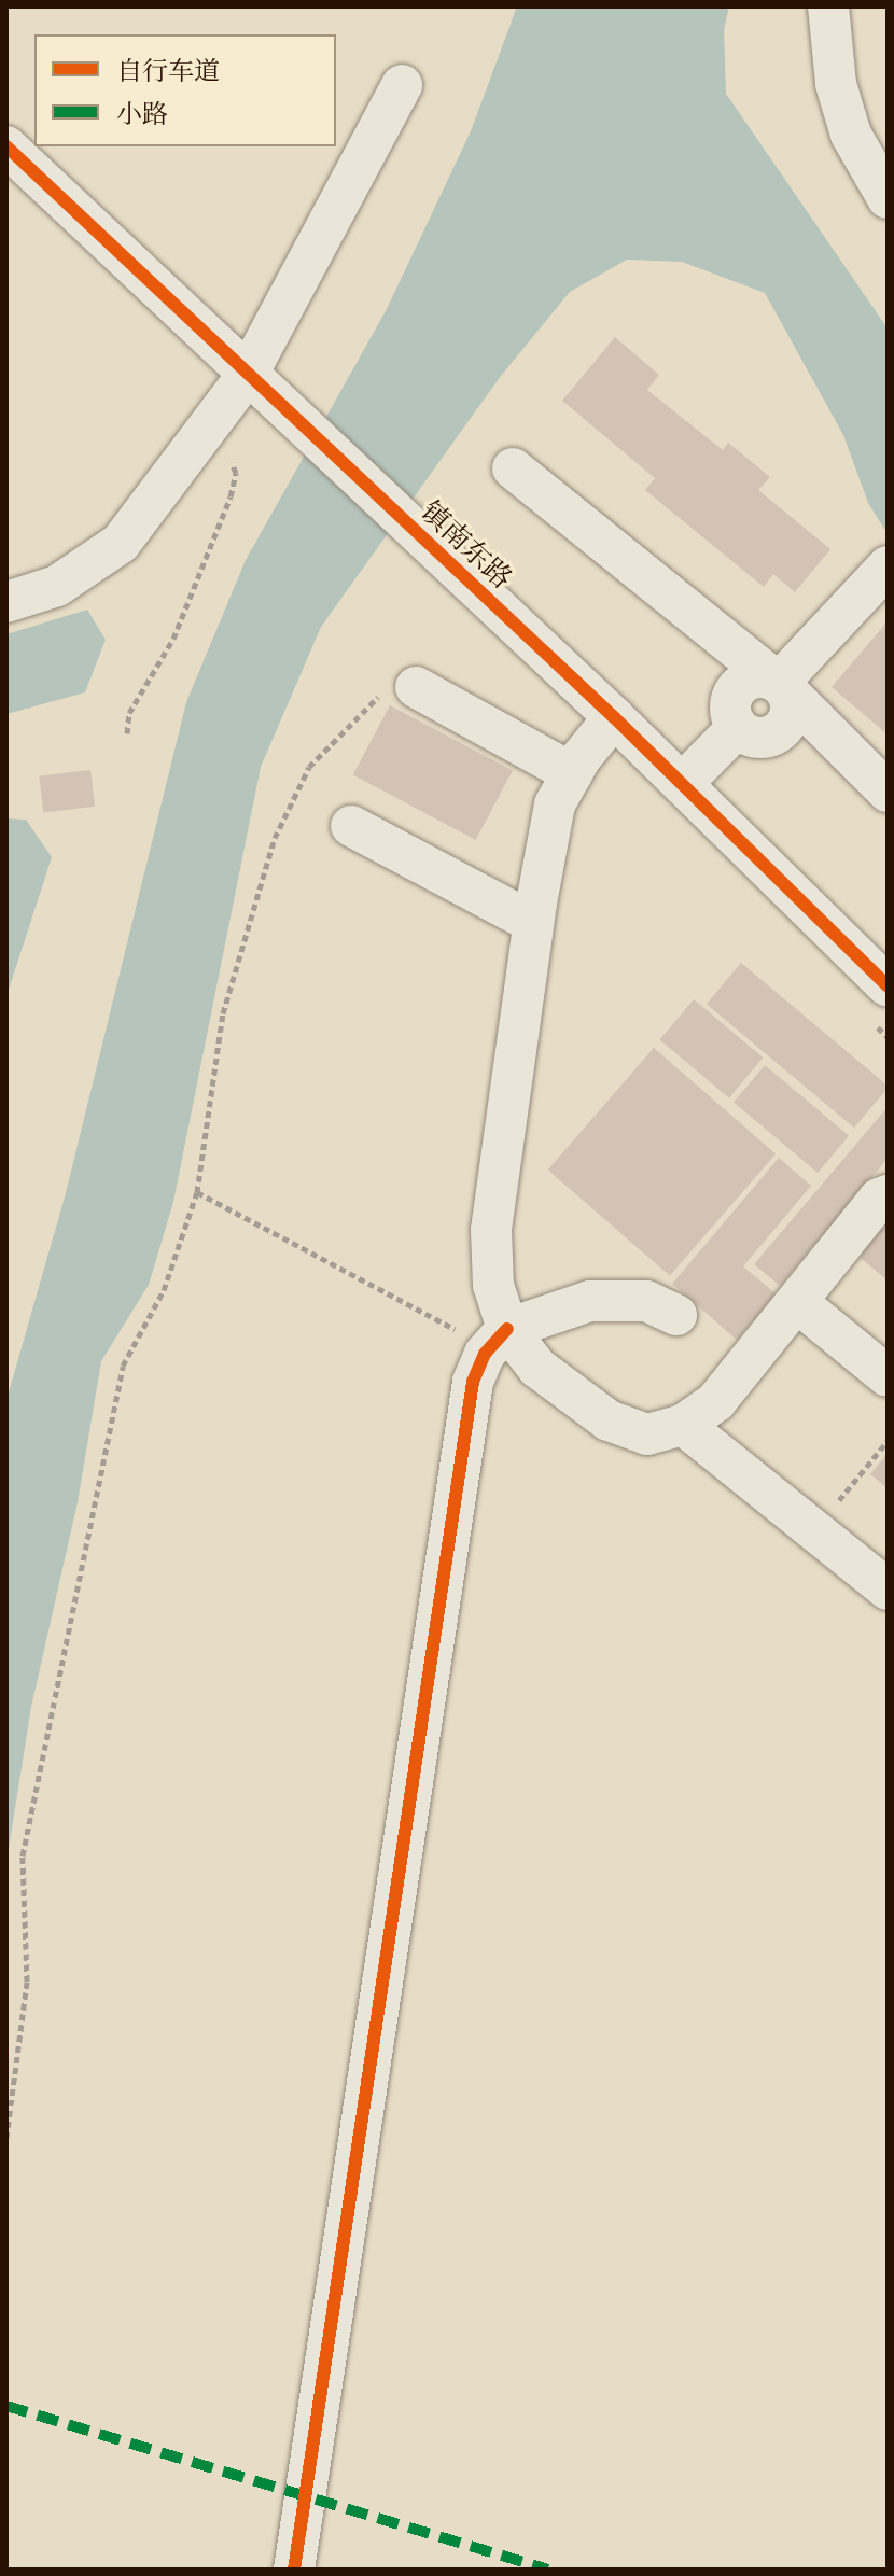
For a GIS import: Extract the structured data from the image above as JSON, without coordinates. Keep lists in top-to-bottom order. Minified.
{"streets":{"street":["镇南东路"]},"legend":["自行车道","小路"]}
